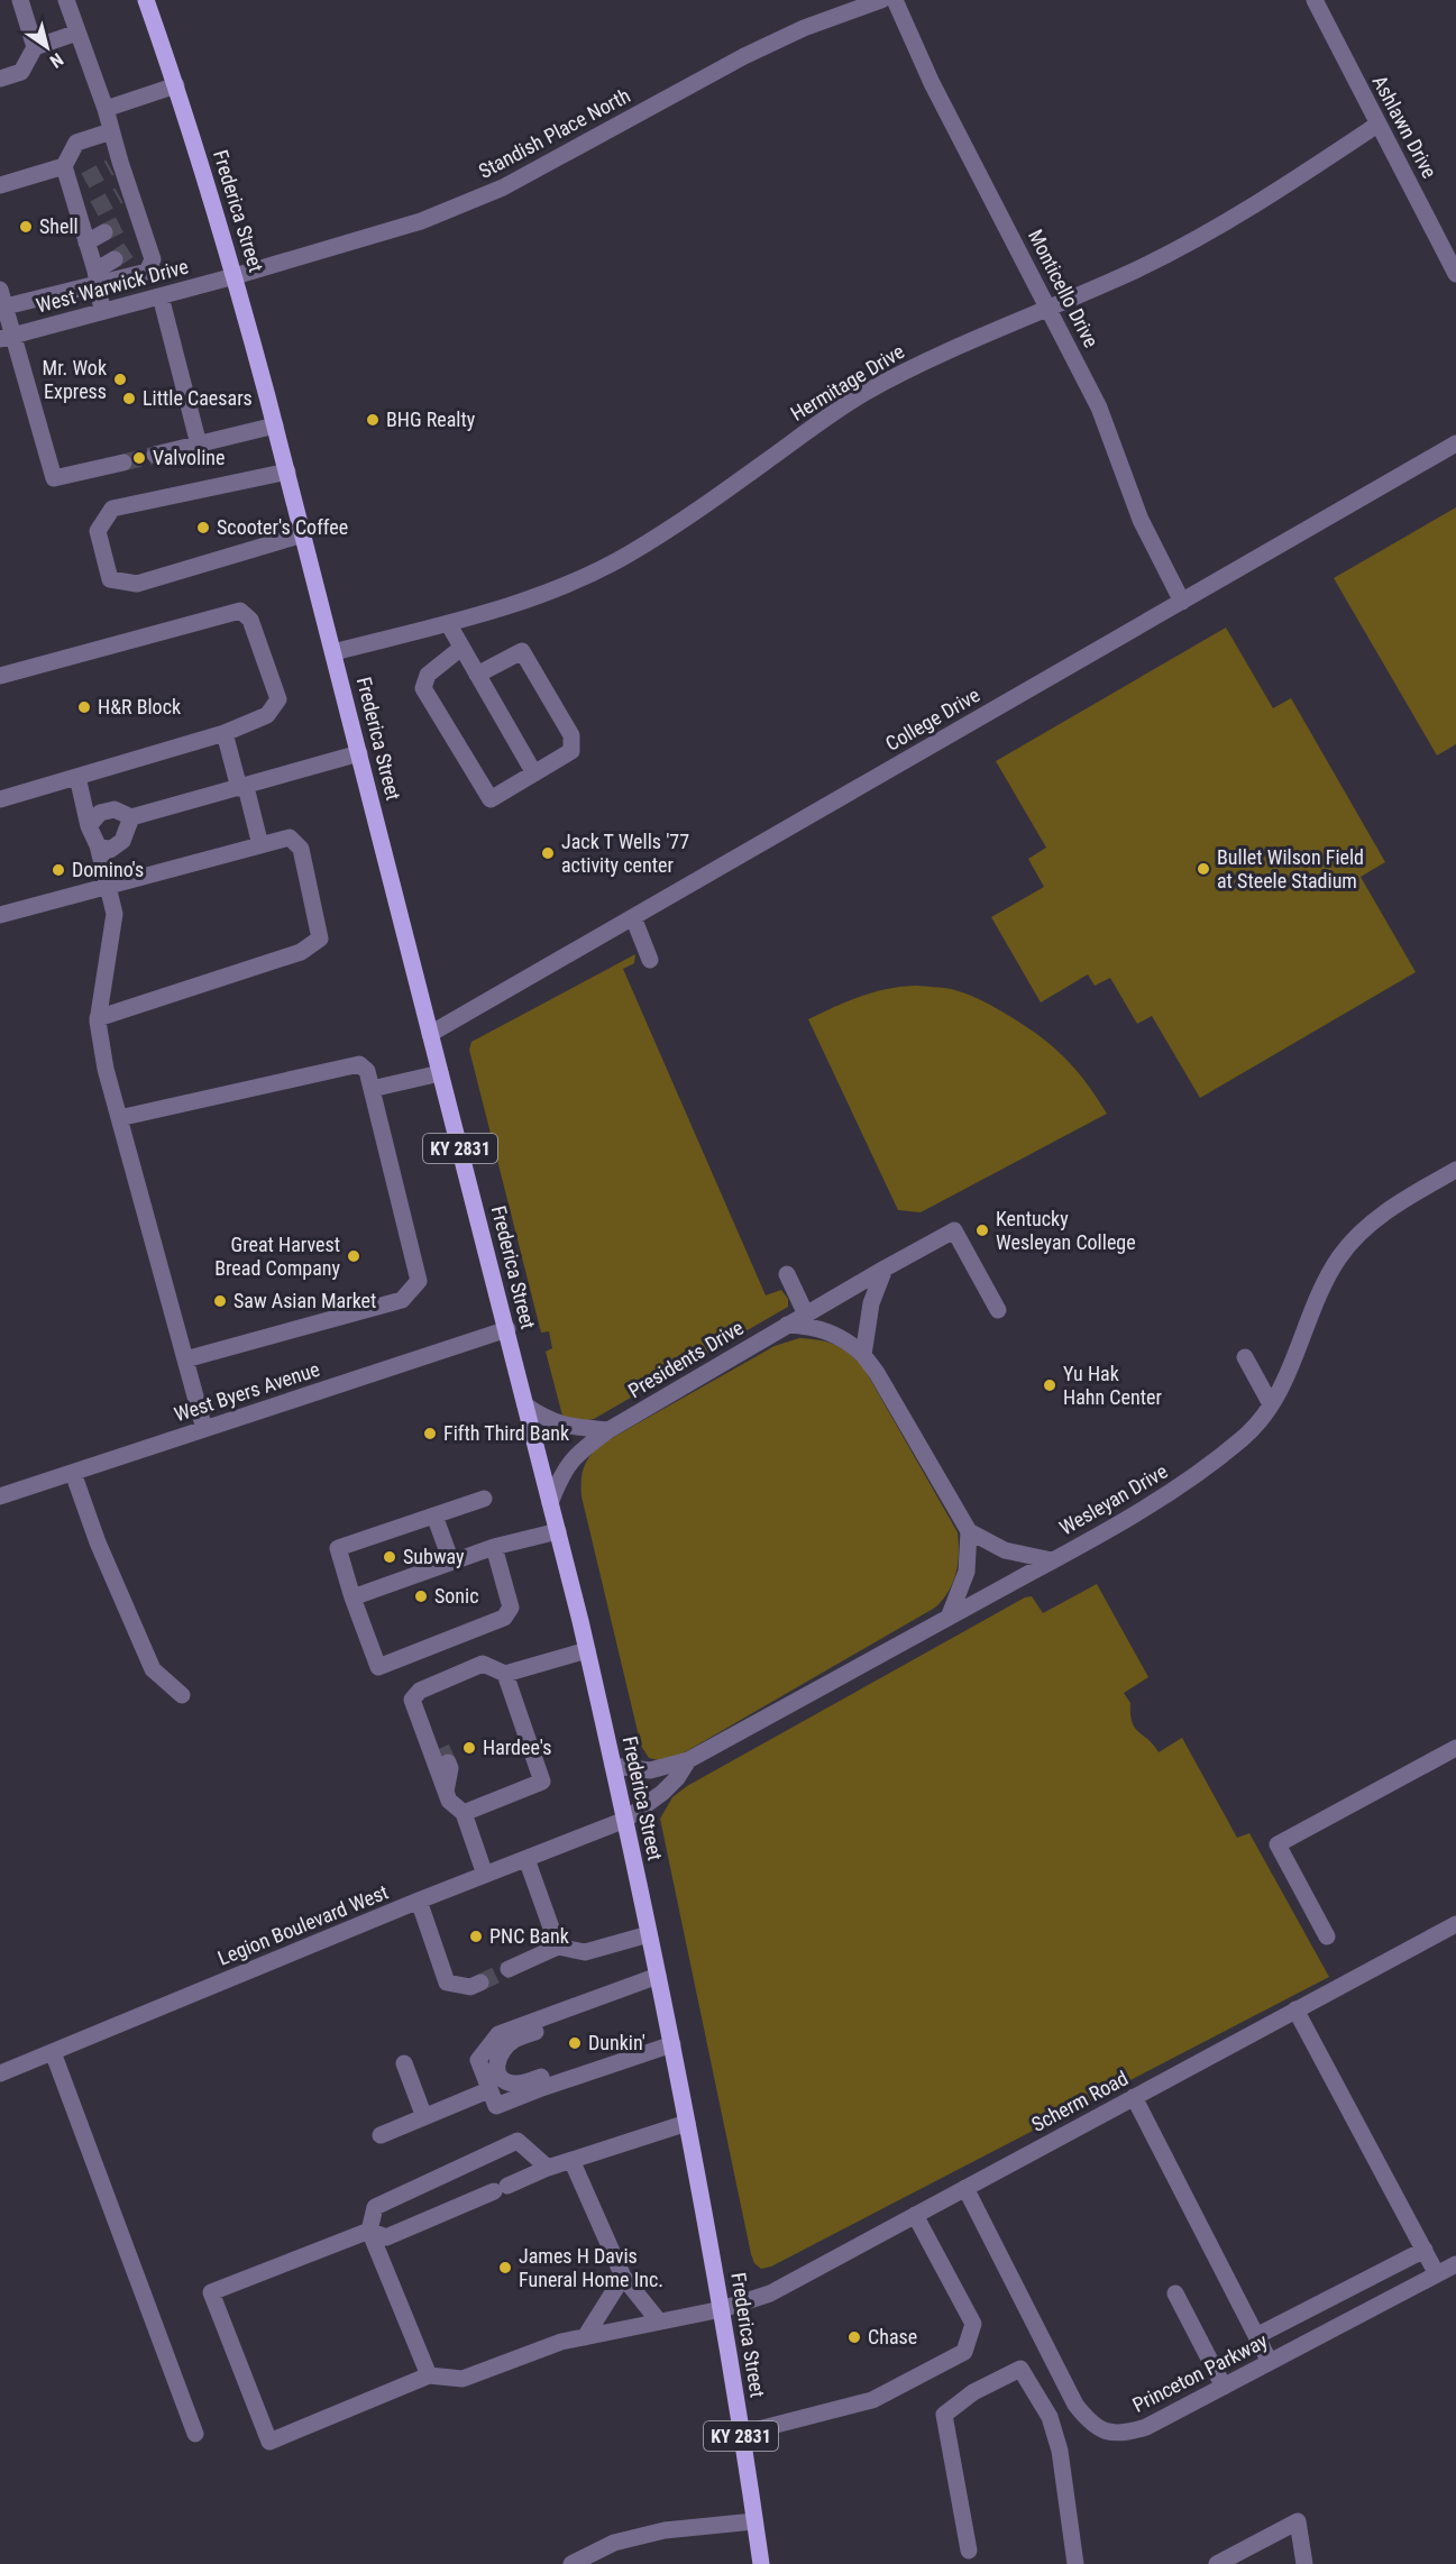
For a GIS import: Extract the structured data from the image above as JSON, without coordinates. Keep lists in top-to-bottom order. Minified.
{"streets":{"main road":["Frederica Street","KY 2831"],"street":["Ashlawn Drive","Standish Place North","West Warwick Drive","Monticello Drive","Hermitage Drive","College Drive","Presidents Drive","West Byers Avenue","Wesleyan Drive","Legion Boulevard West","Scherm Road","Princeton Parkway"]},"crossings":[["Ashlawn Drive","Hermitage Drive"],["Standish Place North","Frederica Street"],["Standish Place North","West Warwick Drive"],["Frederica Street","West Warwick Drive"],["Frederica Street","Hermitage Drive"],["Frederica Street","College Drive"],["Frederica Street","Presidents Drive"],["Frederica Street","West Byers Avenue"],["Frederica Street","Wesleyan Drive"],["Frederica Street","Legion Boulevard West"],["Frederica Street","Scherm Road"],["Monticello Drive","Hermitage Drive"],["Monticello Drive","College Drive"],["Wesleyan Drive","Legion Boulevard West"],["Scherm Road","Princeton Parkway"]],"places":["Shell","Mr. Wok Express","Little Caesars","BHG Realty","Valvoline","Scooter's Coffee","H&R Block","Jack T Wells '77 activity center","Bullet Wilson Field at Steele Stadium","Domino's","Kentucky Wesleyan College","Great Harvest Bread Company","Saw Asian Market","Yu Hak Hahn Center","Fifth Third Bank","Subway","Sonic","Hardee's","PNC Bank","Dunkin'","James H Davis Funeral Home Inc.","Chase"],"north":"bottom right"}
